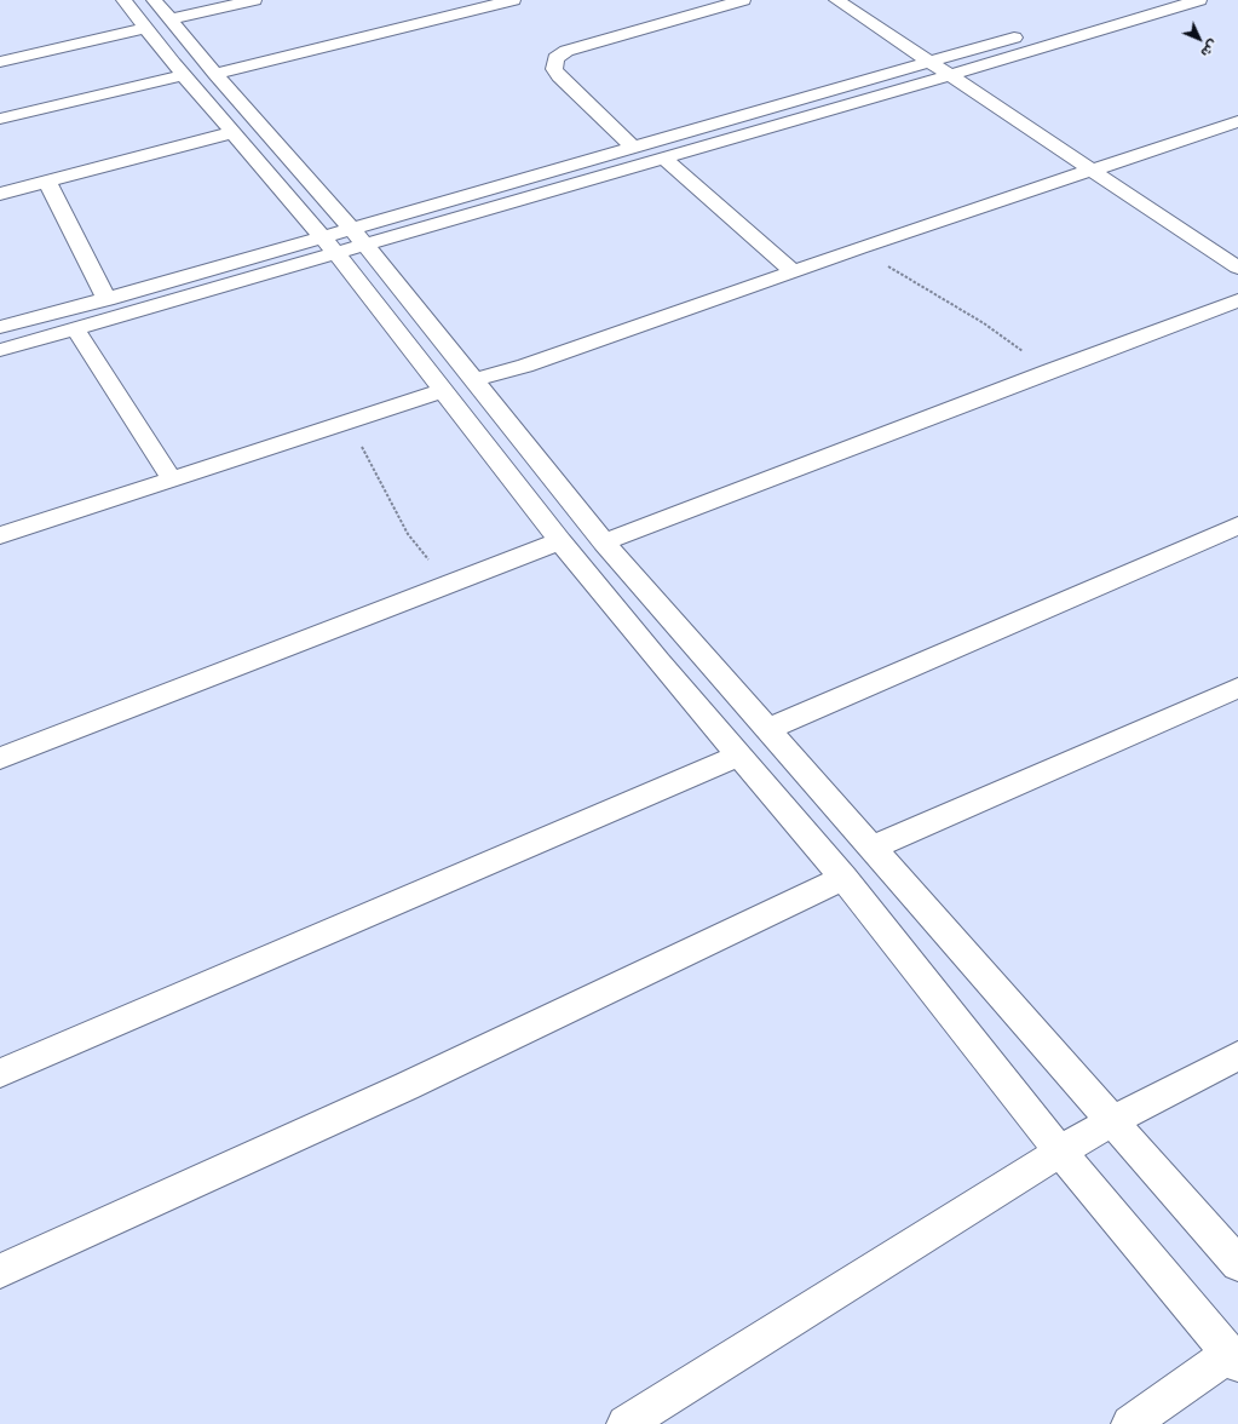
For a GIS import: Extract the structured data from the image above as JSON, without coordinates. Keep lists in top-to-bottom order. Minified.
{"north":"bottom right"}
